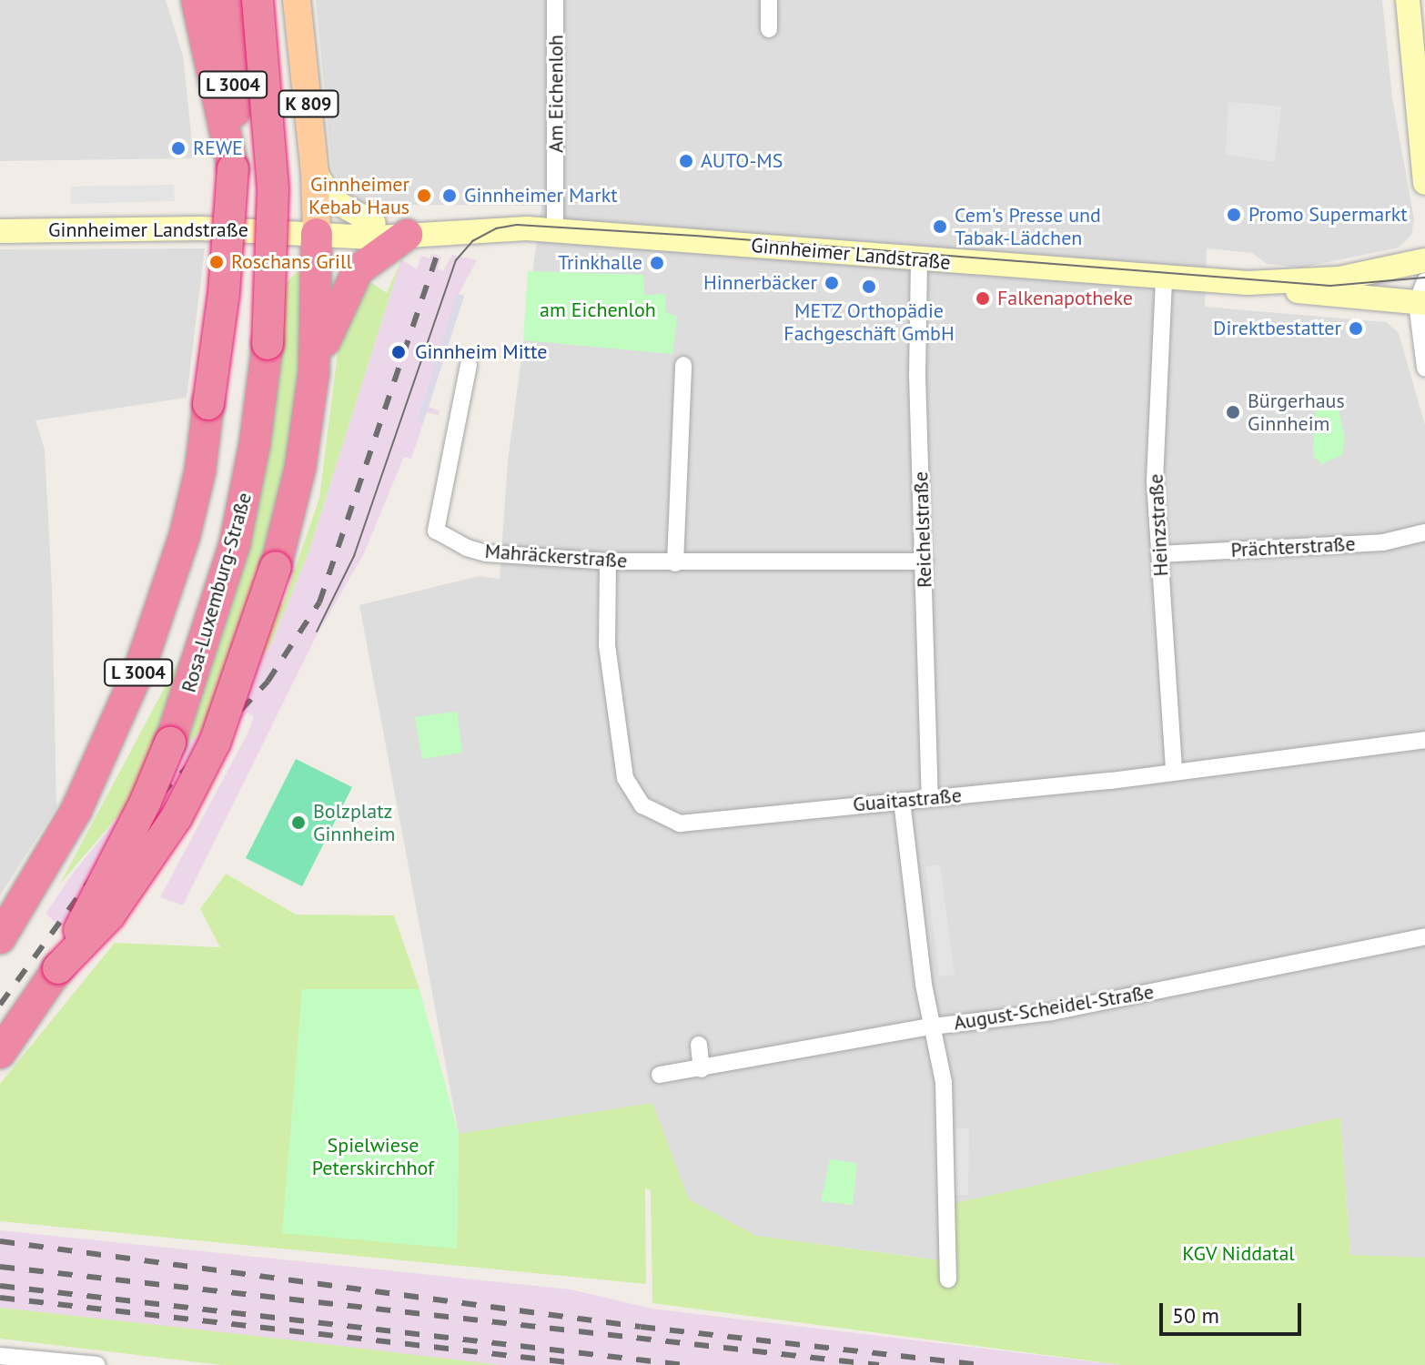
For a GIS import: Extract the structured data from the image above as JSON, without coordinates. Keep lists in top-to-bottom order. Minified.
{"streets":{"highway":["L 3004","Rosa-Luxemburg-Straße"],"main road":["K 809","Ginnheimer Landstraße"],"street":["Am Eichenloh","Heinzstraße","Reichelstraße","Prächterstraße","Mahräckerstraße","Guaitastraße","August-Scheidel-Straße"]},"crossings":[["Am Eichenloh","Ginnheimer Landstraße"],["K 809","Ginnheimer Landstraße"],["Ginnheimer Landstraße","Heinzstraße"],["Ginnheimer Landstraße","Reichelstraße"],["Heinzstraße","Prächterstraße"],["Heinzstraße","Guaitastraße"],["Reichelstraße","Mahräckerstraße"],["Reichelstraße","Guaitastraße"],["Mahräckerstraße","Guaitastraße"]],"parks":["am Eichenloh","Spielwiese Peterskirchhof","KGV Niddatal"],"places":["REWE","AUTO-MS","Ginnheimer Kebab Haus","Ginnheimer Markt","Promo Supermarkt","Cem's Presse und Tabak-Lädchen","Roschans Grill","Trinkhalle","Hinnerbäcker","METZ Orthopädie Fachgeschäft GmbH","Falkenapotheke","Direktbestatter","Ginnheim Mitte","Bürgerhaus Ginnheim","Bolzplatz Ginnheim"],"scale_bar":"50 m"}
